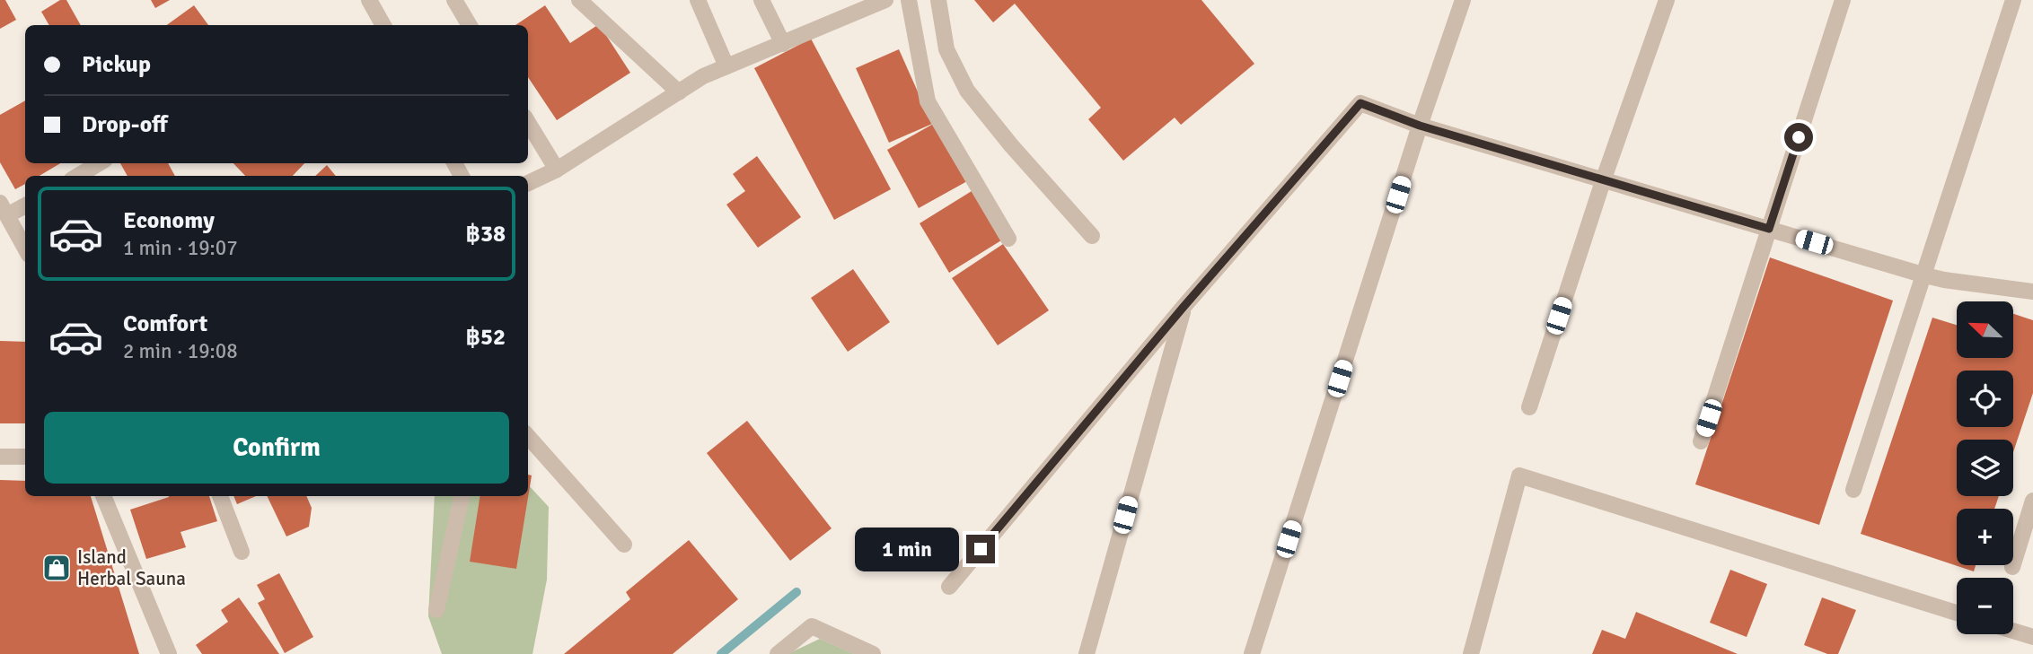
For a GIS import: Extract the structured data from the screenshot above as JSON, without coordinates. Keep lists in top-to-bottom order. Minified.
{"places":{"shop":["Island Herbal Sauna"]},"north":"top left","page":{"banner":["Pickup","Drop-off"],"list":[{"name":"Economy","note":"1 min · 19:07","value":"฿38"},{"name":"Comfort","note":"2 min · 19:08","value":"฿52"}],"map_buttons":["+","−"],"buttons":"Confirm","bubble":"1 min"}}
